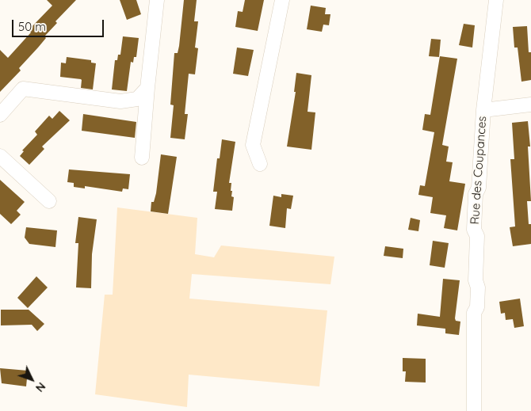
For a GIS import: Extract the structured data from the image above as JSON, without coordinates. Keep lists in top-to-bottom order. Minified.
{"streets":{"street":["Rue des Coupances"]},"scale_bar":"50 m","north":"bottom right"}
